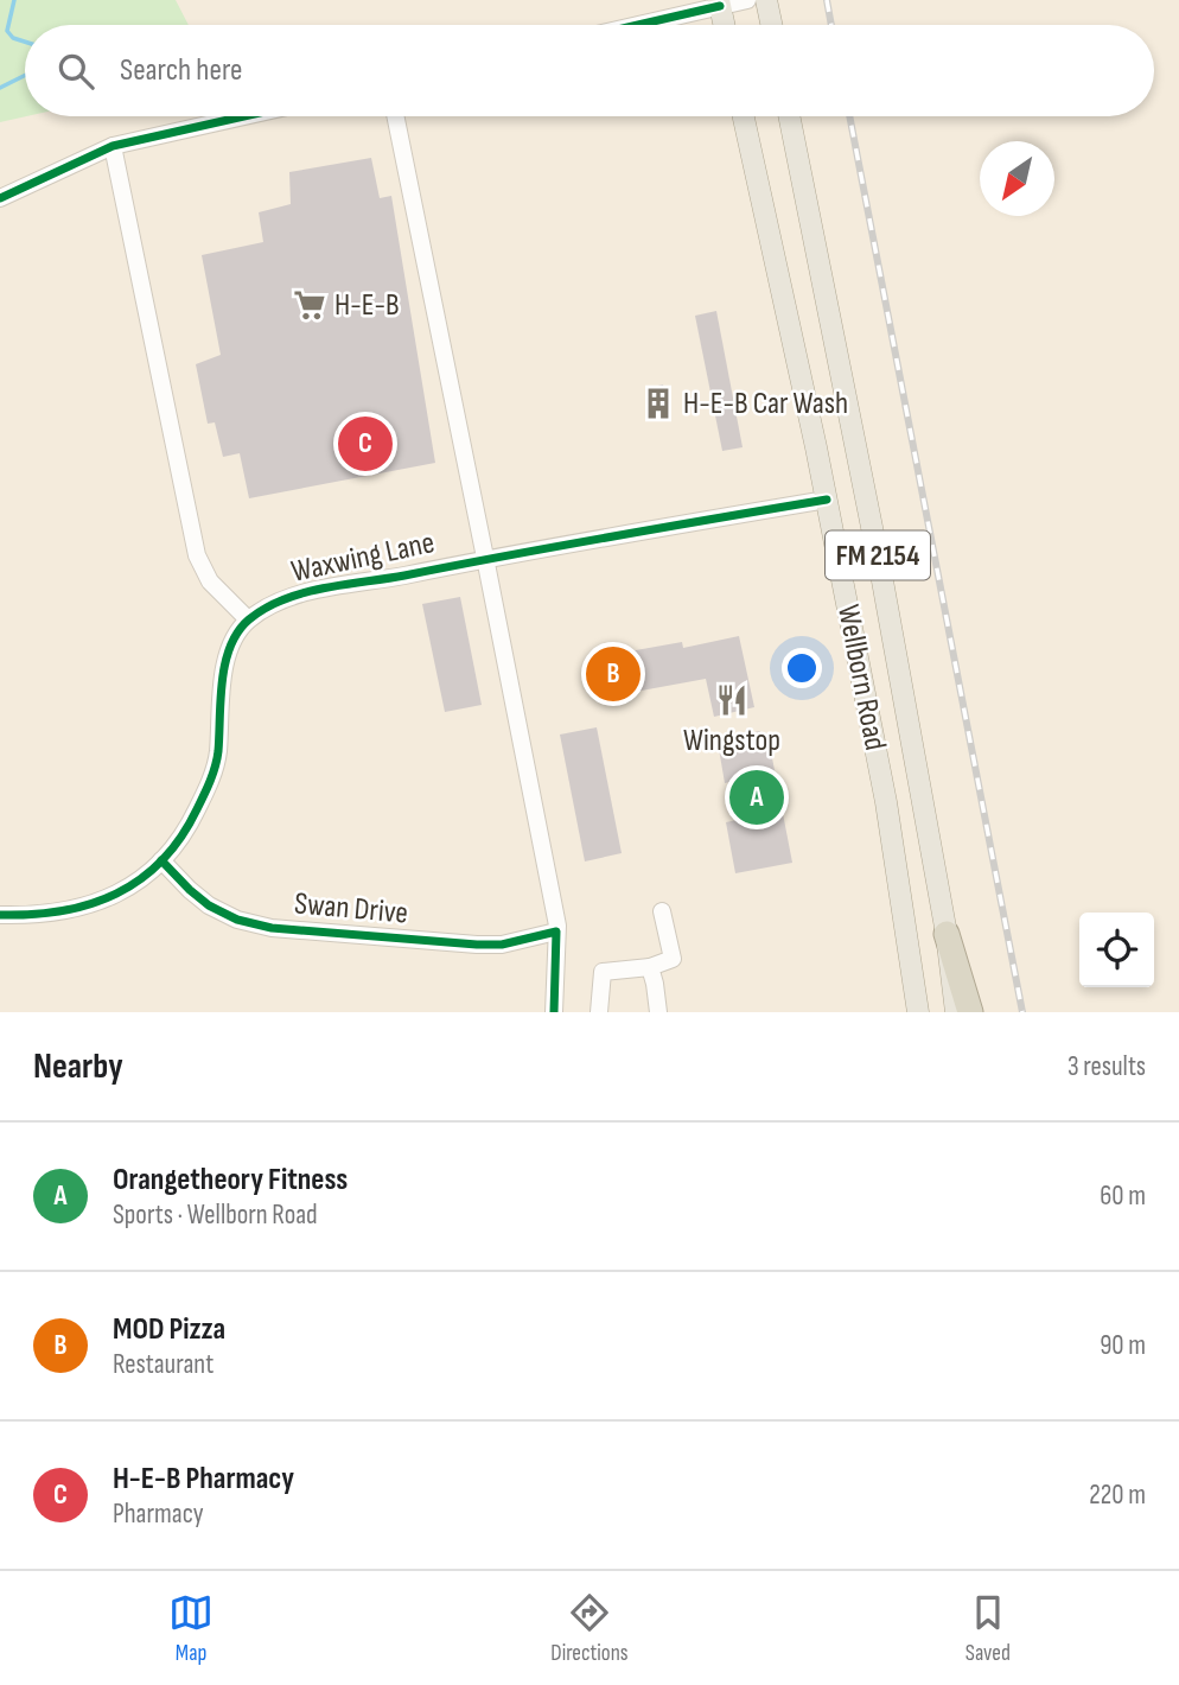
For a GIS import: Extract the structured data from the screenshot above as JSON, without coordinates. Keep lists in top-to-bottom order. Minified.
{"streets":{"main road":["FM 2154","Wellborn Road"],"street":["Waxwing Lane","Swan Drive"]},"crossings":[["Waxwing Lane","Wellborn Road"]],"places":{"supermarket":["H-E-B"],"building":["H-E-B Car Wash"],"restaurant":["Wingstop"]},"north":"bottom left","page":{"search":"Search here","pins":["C","B","A"],"heading":["Nearby","3 results"],"list":[{"mark":"A","name":"Orangetheory Fitness","note":"Sports · Wellborn Road","value":"60 m"},{"mark":"B","name":"MOD Pizza","note":"Restaurant","value":"90 m"},{"mark":"C","name":"H-E-B Pharmacy","note":"Pharmacy","value":"220 m"}],"nav":["Map","Directions","Saved"]}}
